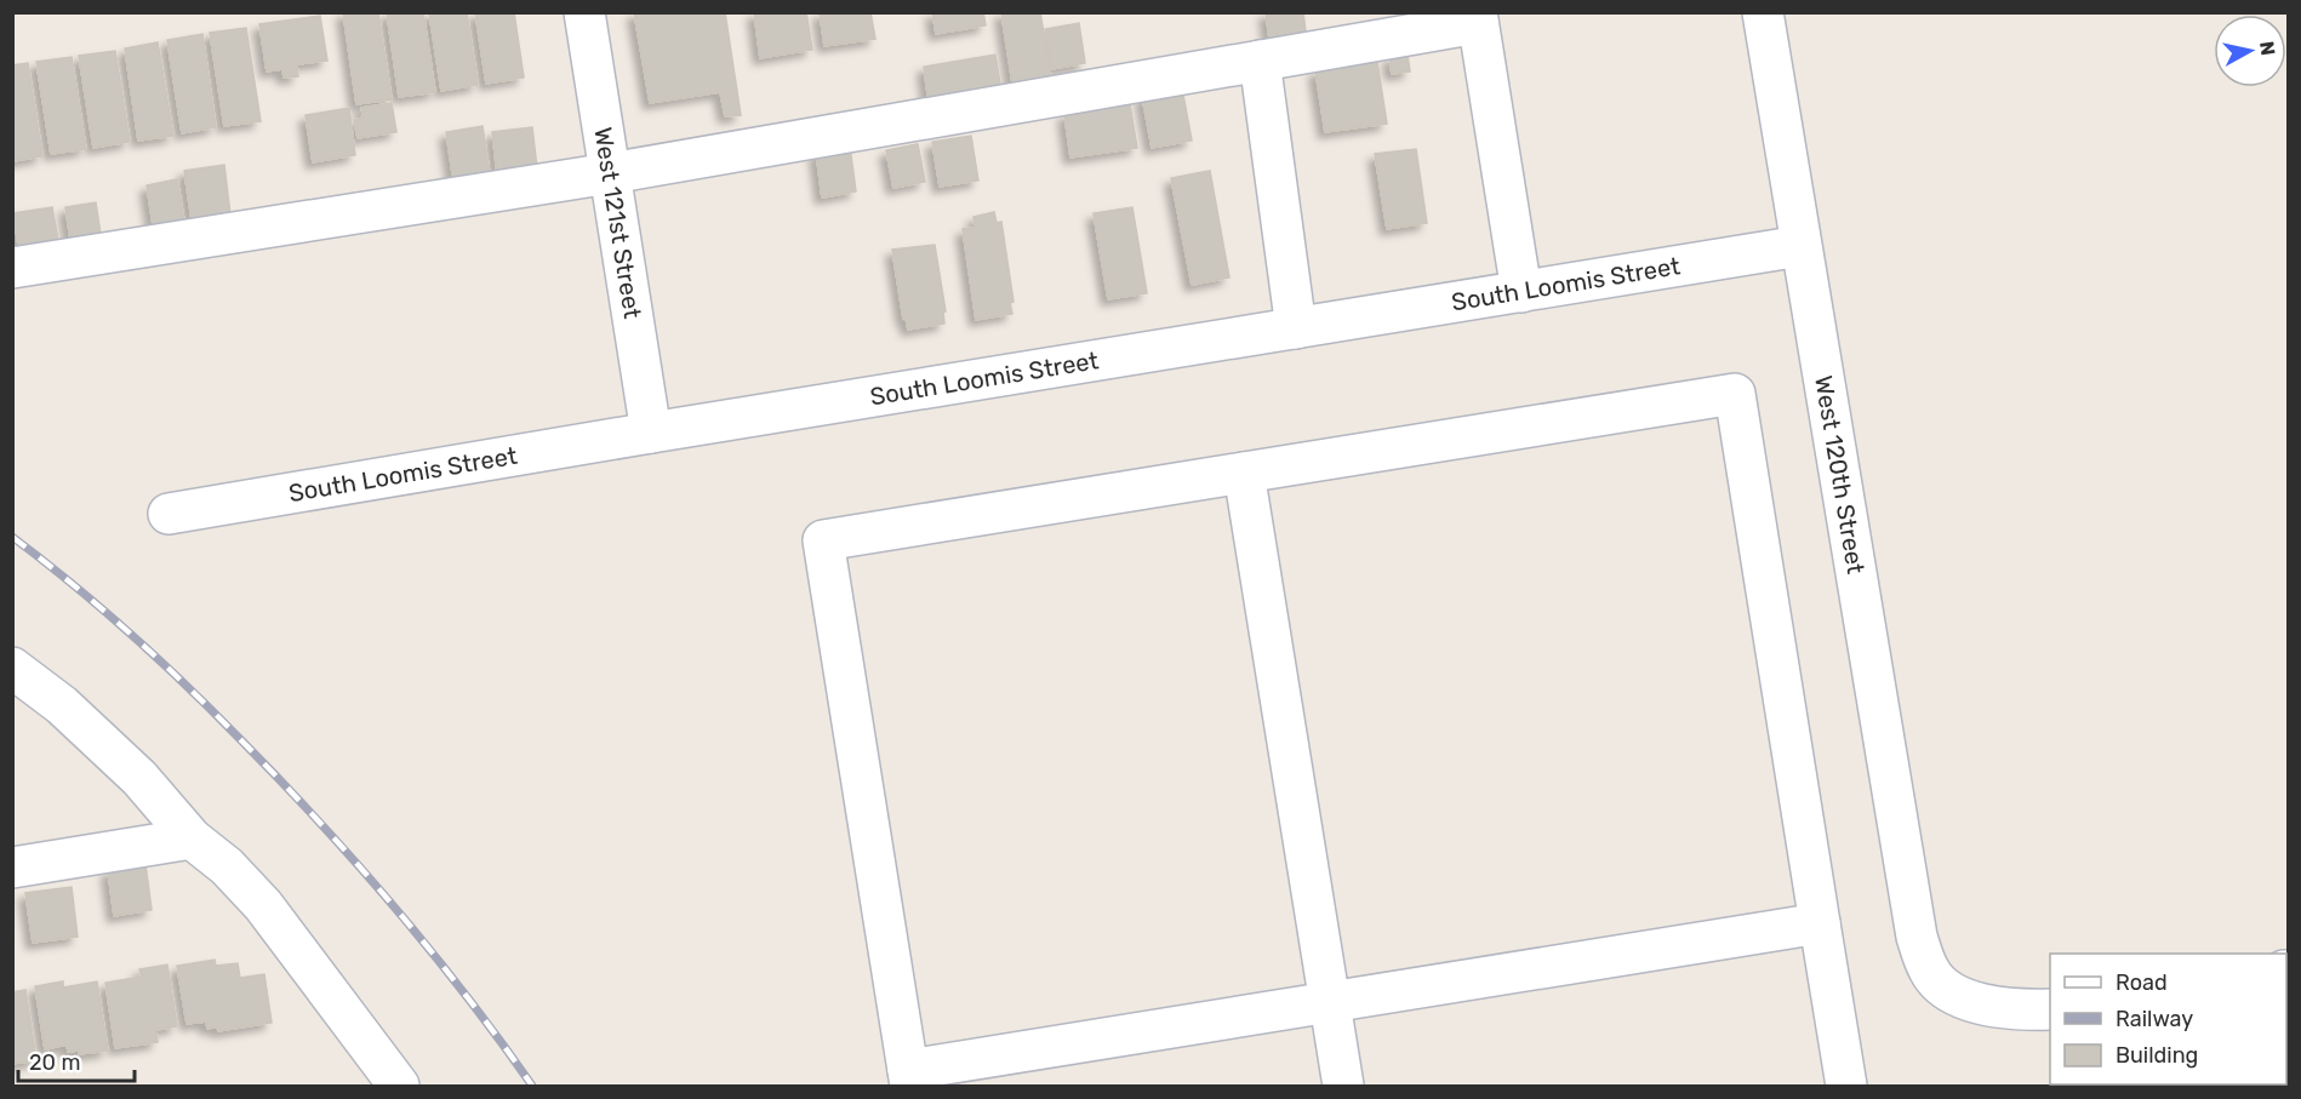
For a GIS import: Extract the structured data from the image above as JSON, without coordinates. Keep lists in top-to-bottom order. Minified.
{"streets":{"street":["West 121st Street","South Loomis Street","West 120th Street"]},"crossings":[["West 121st Street","South Loomis Street"],["South Loomis Street","West 120th Street"]],"legend":["Road","Railway","Building"],"scale_bar":"20 m","north":"right"}
